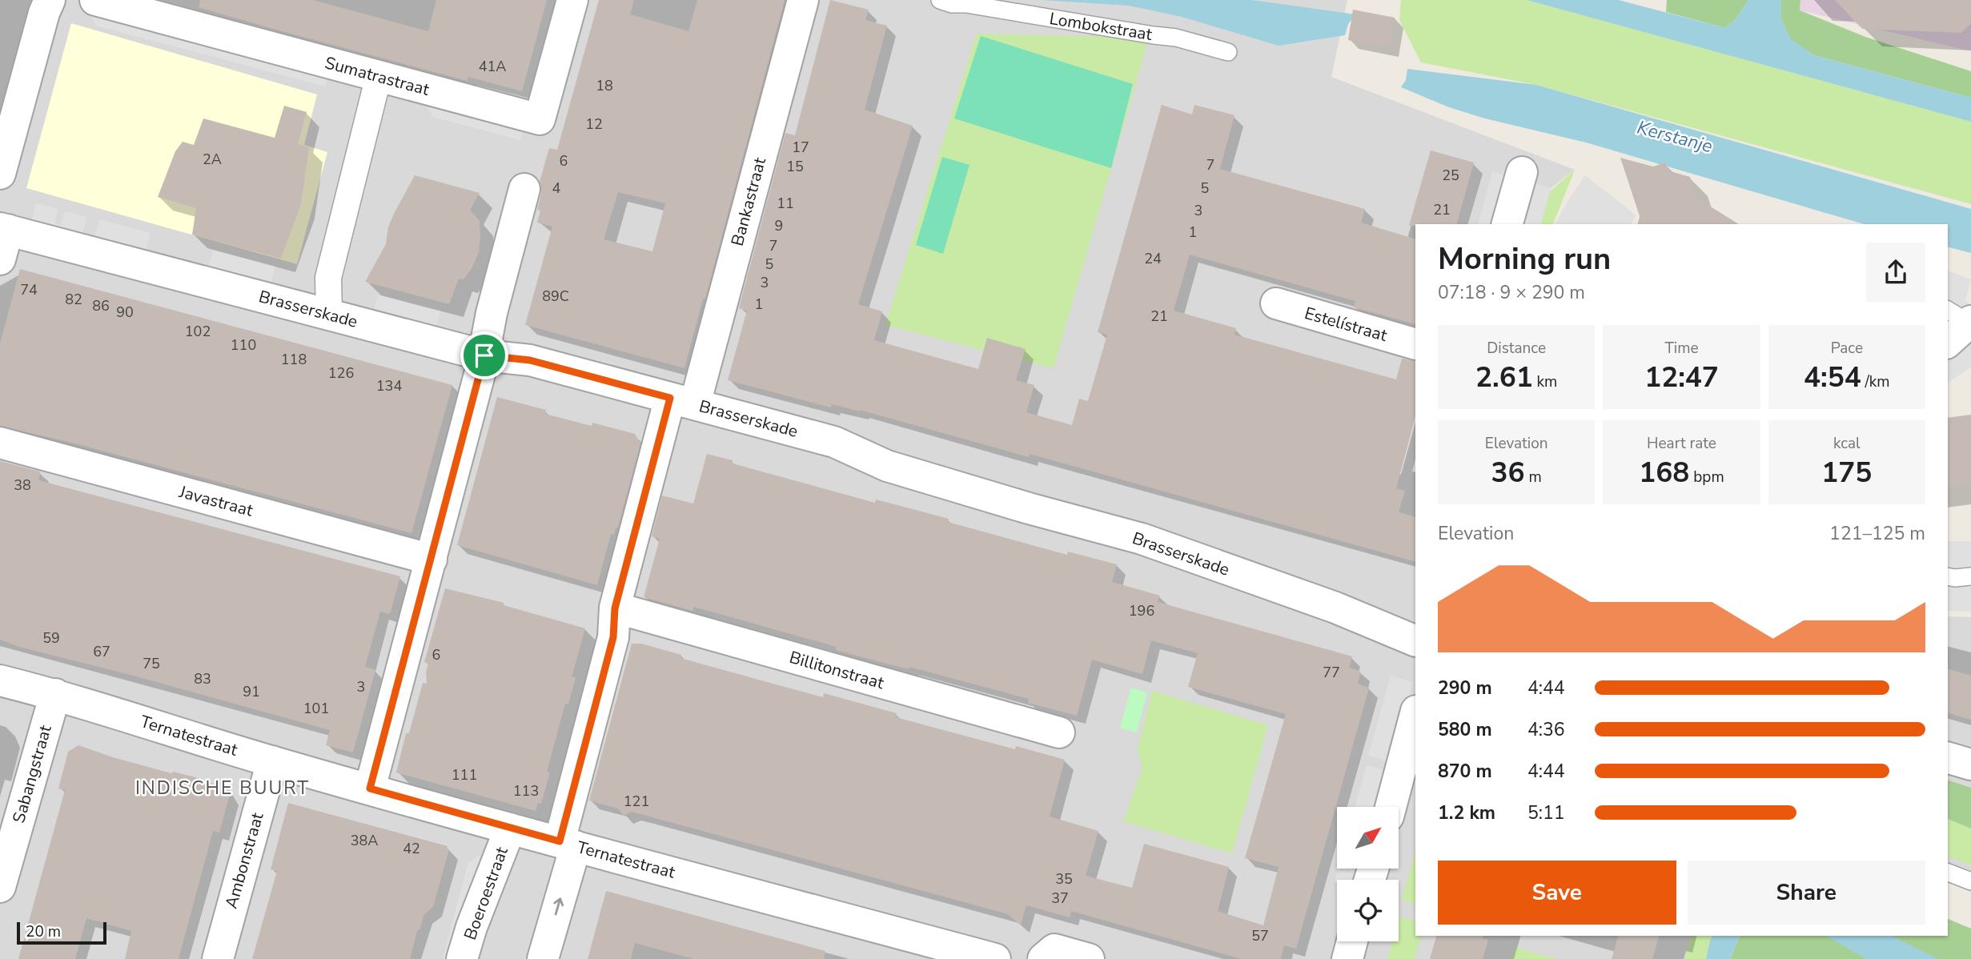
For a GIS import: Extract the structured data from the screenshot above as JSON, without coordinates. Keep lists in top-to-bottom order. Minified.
{"streets":{"street":["Sumatrastraat","Bankastraat","Brasserskade","Estelístraat","Javastraat","Billitonstraat","Ternatestraat","Sabangstraat","Ambonstraat","Boeroestraat"],"lane":["Lombokstraat"]},"crossings":[["Bankastraat","Brasserskade"],["Bankastraat","Billitonstraat"],["Bankastraat","Ternatestraat"],["Ternatestraat","Sabangstraat"],["Ternatestraat","Ambonstraat"],["Ternatestraat","Boeroestraat"]],"districts":["INDISCHE BUURT"],"water":["Kerstanje"],"house_numbers":["41A","18","12","17","2A","6","7","15","25","4","5","11","21","3","9","1","7","24","5","3","74","89C","82","1","86","90","21","102","110","118","126","134","38","196","59","67","6","75","77","83","3","91","101","111","113","121","38A","42","35","37","57"],"scale_bar":"20 m","north":"top right","page":{"heading":["Morning run","07:18 · 9 × 290 m"],"stats":[["Distance","2.61 km"],["Time","12:47"],["Pace","4:54 /km"],["Elevation","36 m"],["Heart rate","168 bpm"],["kcal","175"]],"chart":["Elevation","121–125 m"],"list":[{"name":"290 m","note":"4:44"},{"name":"580 m","note":"4:36"},{"name":"870 m","note":"4:44"},{"name":"1.2 km","note":"5:11"}],"buttons":["Save","Share"],"scale":"20 m"}}
